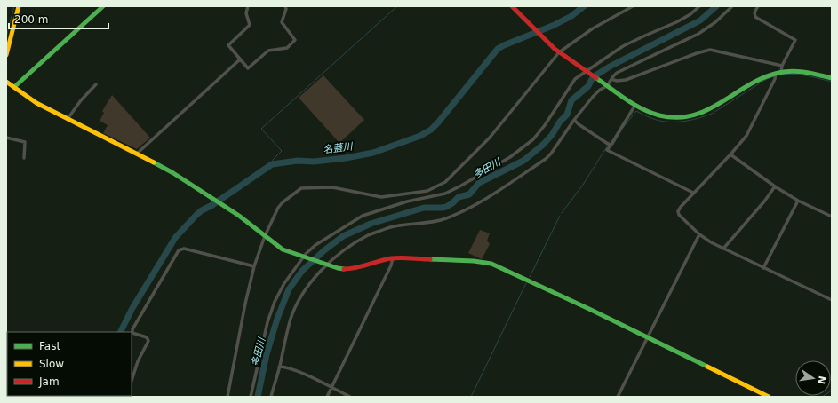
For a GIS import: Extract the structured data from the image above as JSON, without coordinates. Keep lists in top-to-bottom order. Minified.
{"water":["名蓋川","多田川"],"legend":["Fast","Slow","Jam"],"scale_bar":"200 m","north":"right"}
